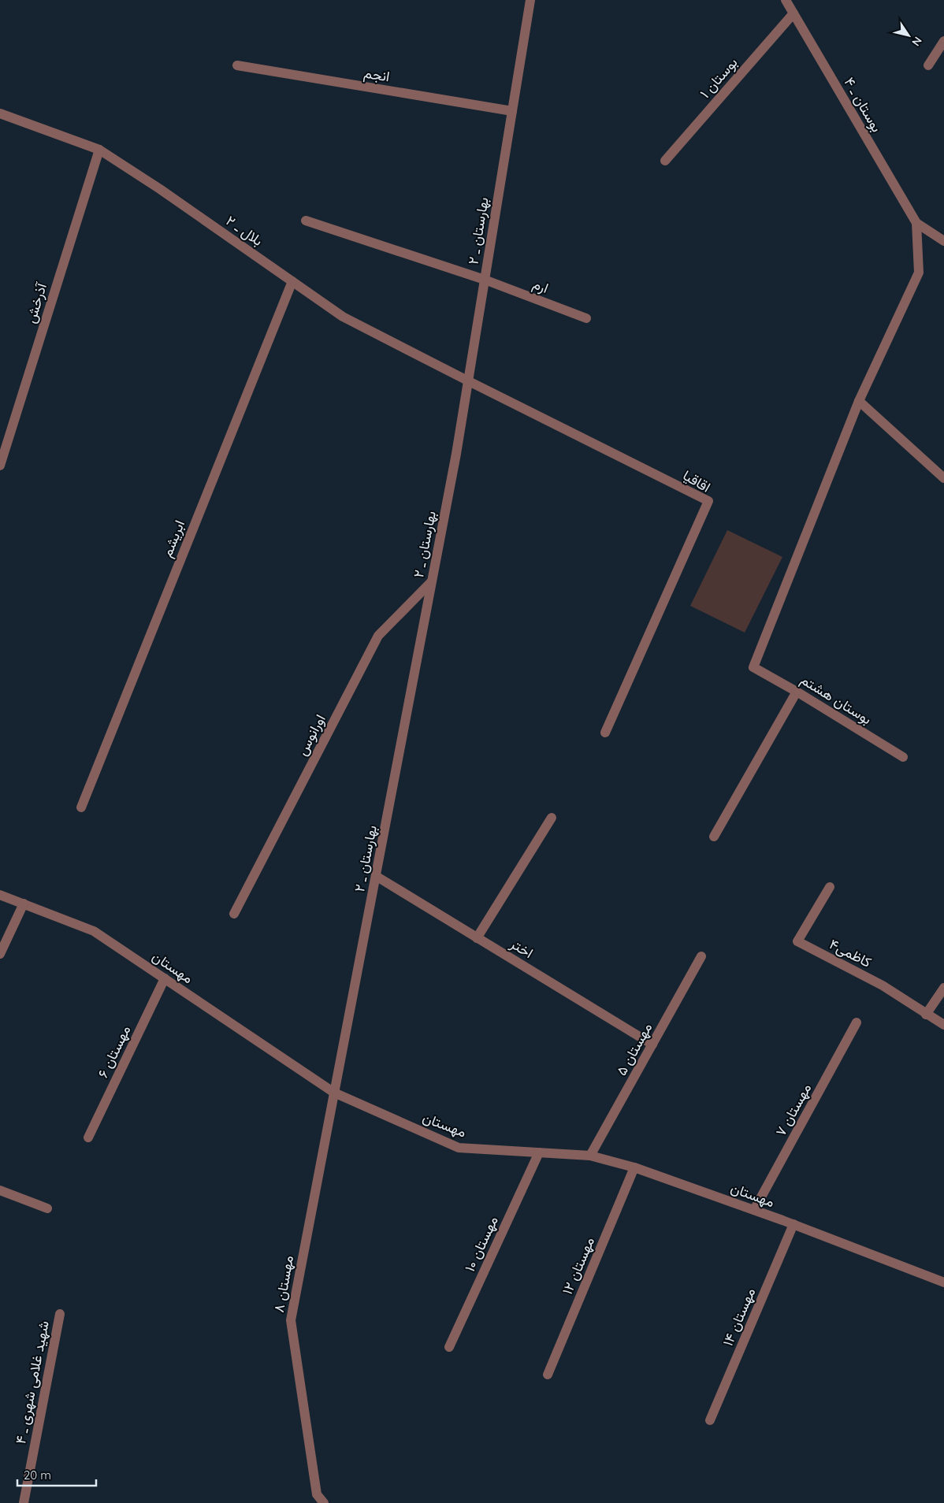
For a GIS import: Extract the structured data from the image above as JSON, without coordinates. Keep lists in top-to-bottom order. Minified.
{"streets":{"street":["انجم","بوستان ۱","بوستان ـ ۴","بلال ـ ۲","بهارستان ـ ۲","ارم","آذرخش","اقاقیا","ابریشم","بوستان هشتم","اورانوس","اختر","کاظمی۴","مهستان","مهستان ۵","مهستان ۶","مهستان ۷","مهستان ۱۰","مهستان ۱۲","مهستان ۸","مهستان ۱۴","شهید غلامی شهری ـ ۴"]},"crossings":[["انجم","بهارستان ـ ۲"],["بوستان ۱","بوستان ـ ۴"],["بلال ـ ۲","بهارستان ـ ۲"],["بلال ـ ۲","آذرخش"],["بلال ـ ۲","اقاقیا"],["بلال ـ ۲","ابریشم"],["بهارستان ـ ۲","ارم"],["بهارستان ـ ۲","اقاقیا"],["بهارستان ـ ۲","اورانوس"],["بهارستان ـ ۲","اختر"],["بهارستان ـ ۲","مهستان"],["بهارستان ـ ۲","مهستان ۸"],["اختر","مهستان ۵"],["مهستان","مهستان ۵"],["مهستان","مهستان ۶"],["مهستان","مهستان ۷"],["مهستان","مهستان ۱۰"],["مهستان","مهستان ۱۲"],["مهستان","مهستان ۸"],["مهستان","مهستان ۱۴"]],"scale_bar":"20 m","north":"bottom right"}
